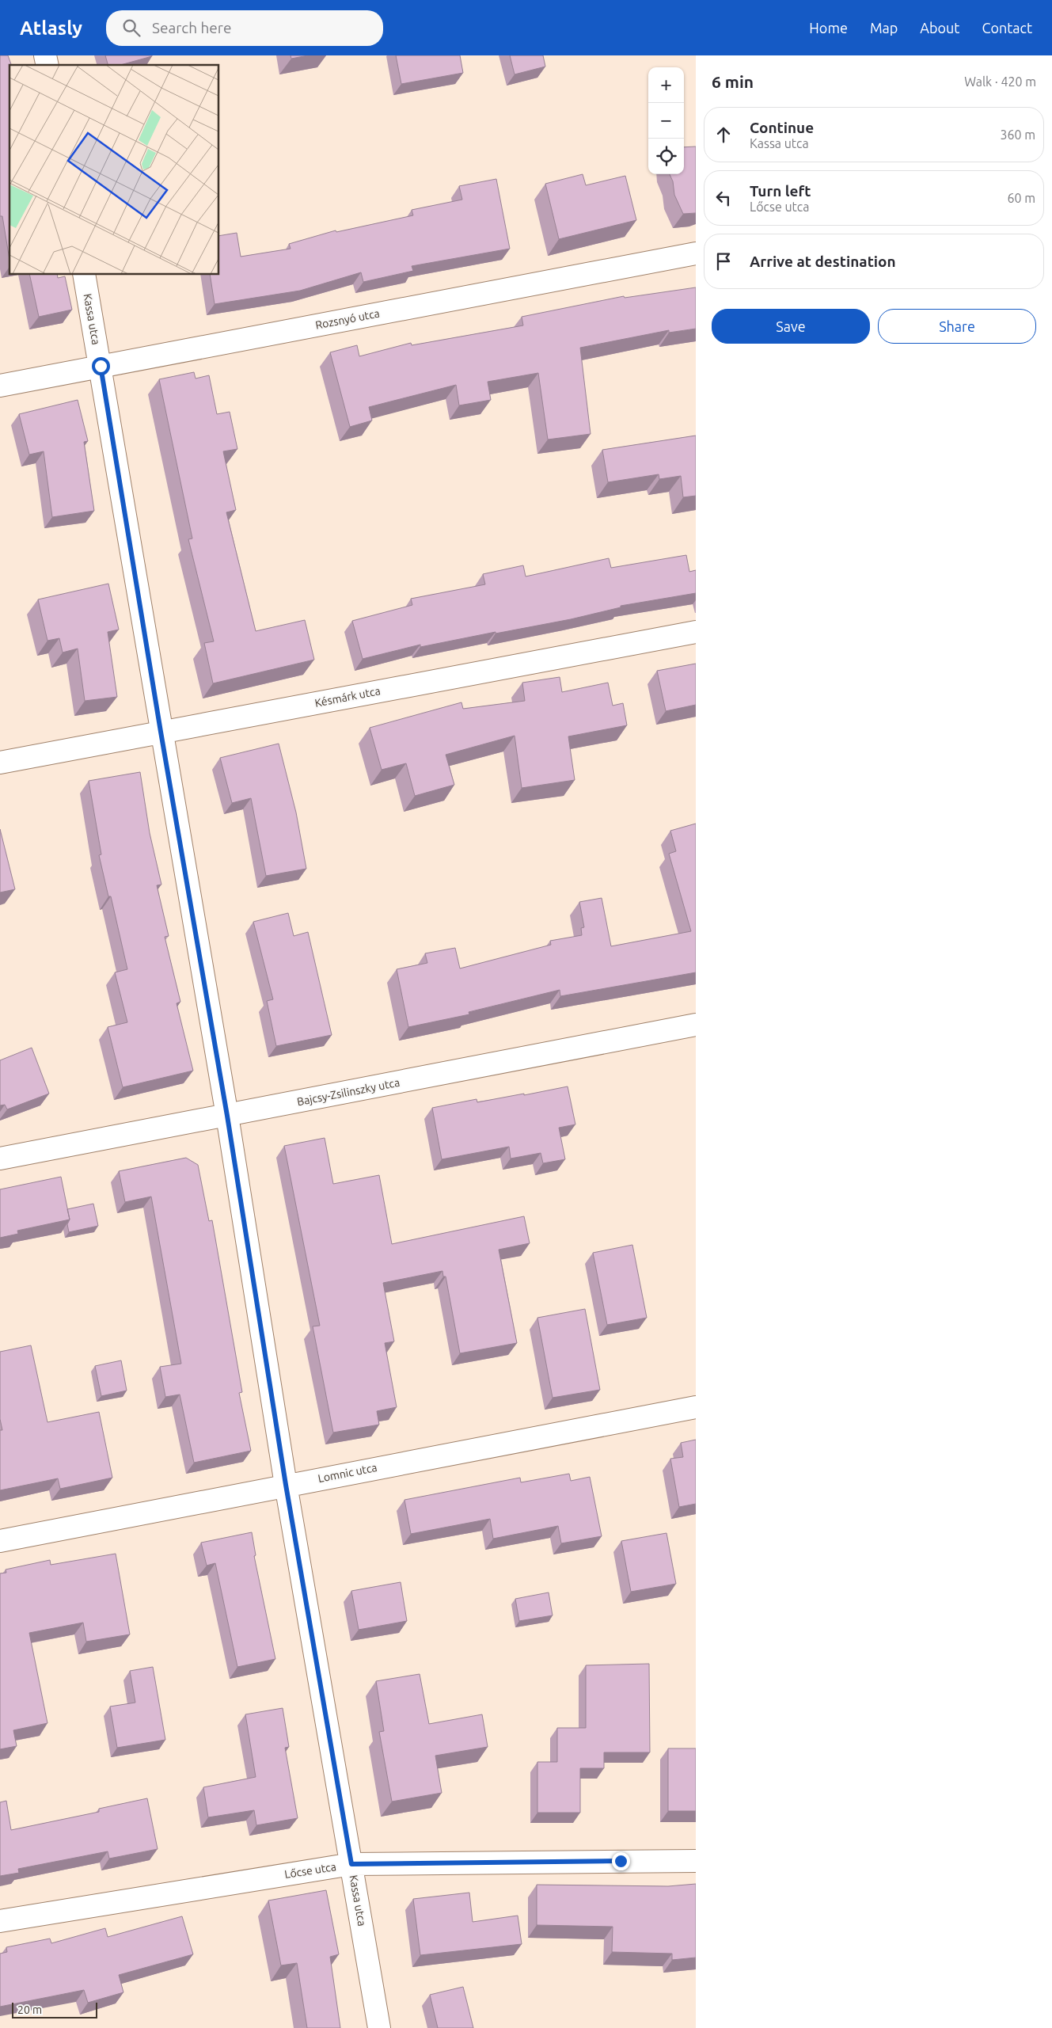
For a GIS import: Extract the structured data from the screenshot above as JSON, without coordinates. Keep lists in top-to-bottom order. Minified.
{"streets":{"street":["Kassa utca","Rozsnyó utca","Késmárk utca","Bajcsy-Zsilinszky utca","Lomnic utca","Lőcse utca"]},"crossings":[["Kassa utca","Rozsnyó utca"],["Kassa utca","Késmárk utca"],["Kassa utca","Bajcsy-Zsilinszky utca"],["Kassa utca","Lomnic utca"],["Kassa utca","Lőcse utca"]],"scale_bar":"20 m","page":{"header":"Atlasly","search":"Search here","nav":["Home","Map","About","Contact"],"heading":["6 min","Walk · 420 m"],"map_buttons":["+","−"],"list":[["Continue","Kassa utca","360 m"],["Turn left","Lőcse utca","60 m"],"Arrive at destination"],"buttons":["Save","Share"],"scale":"20 m"}}
